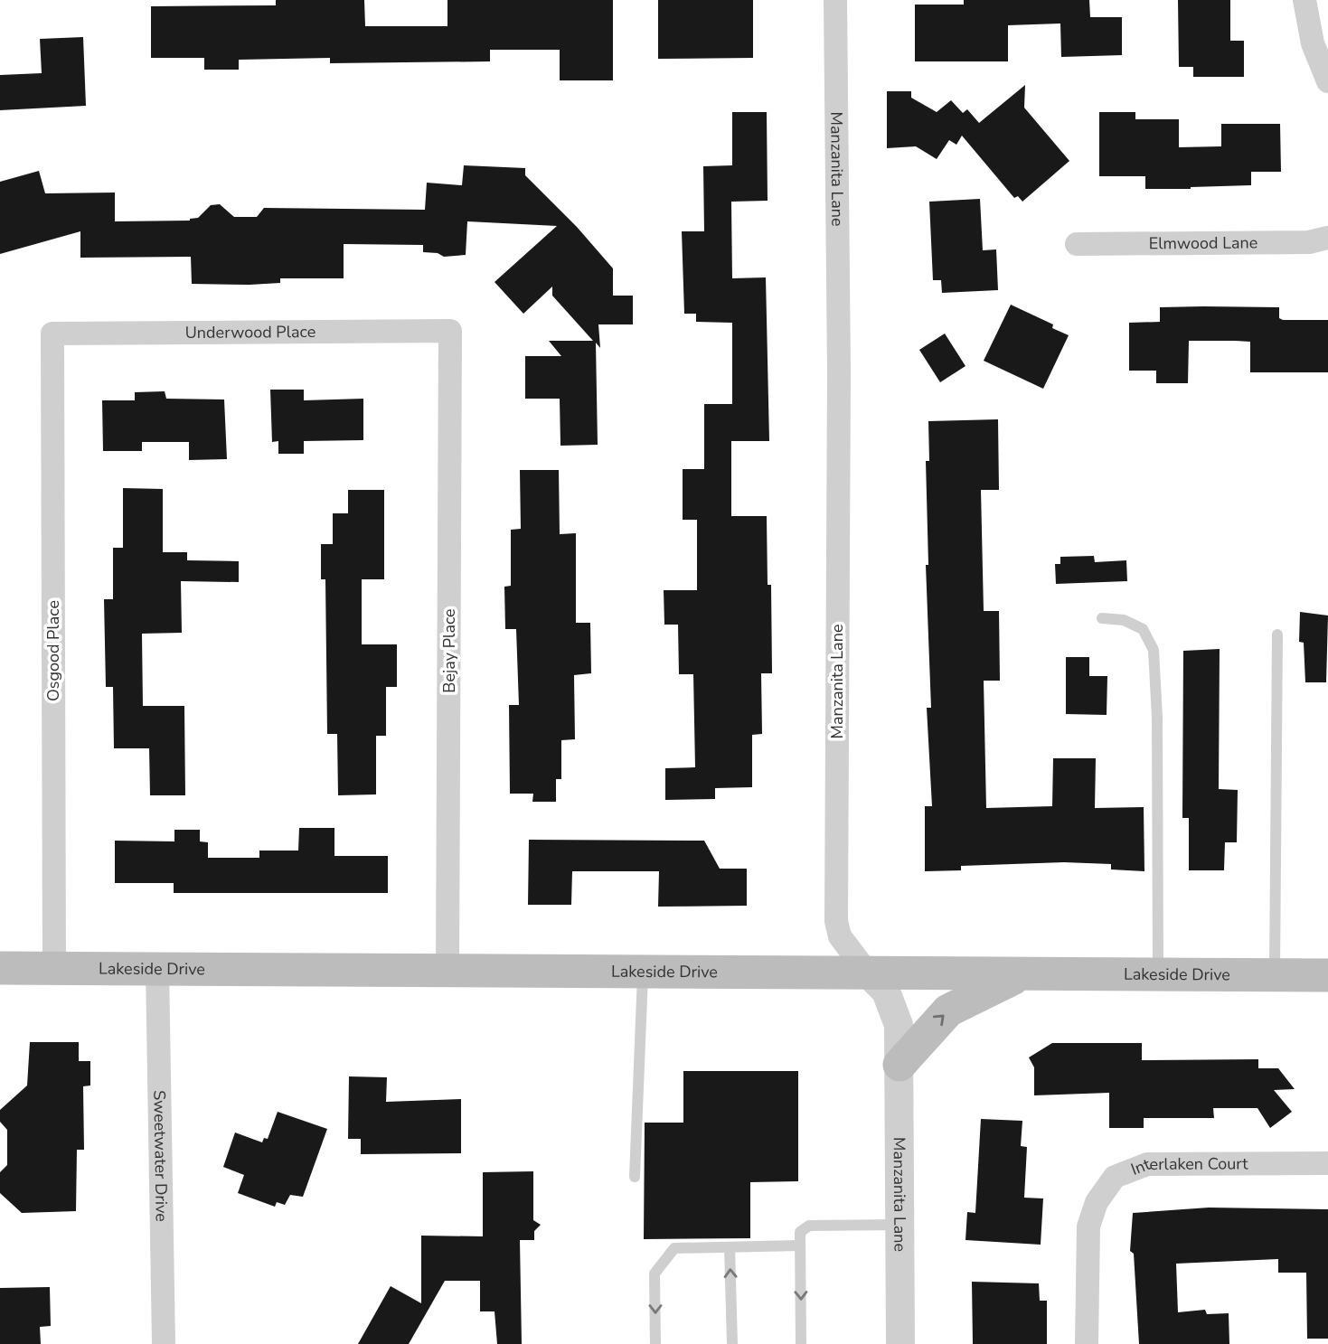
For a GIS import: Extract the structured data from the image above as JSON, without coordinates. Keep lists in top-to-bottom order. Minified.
{"streets":{"main road":["Lakeside Drive"],"street":["Manzanita Lane","Elmwood Lane","Underwood Place","Osgood Place","Bejay Place","Sweetwater Drive","Interlaken Court"]},"crossings":[["Manzanita Lane","Lakeside Drive"],["Underwood Place","Osgood Place"],["Underwood Place","Bejay Place"],["Osgood Place","Lakeside Drive"],["Bejay Place","Lakeside Drive"],["Lakeside Drive","Sweetwater Drive"]]}
